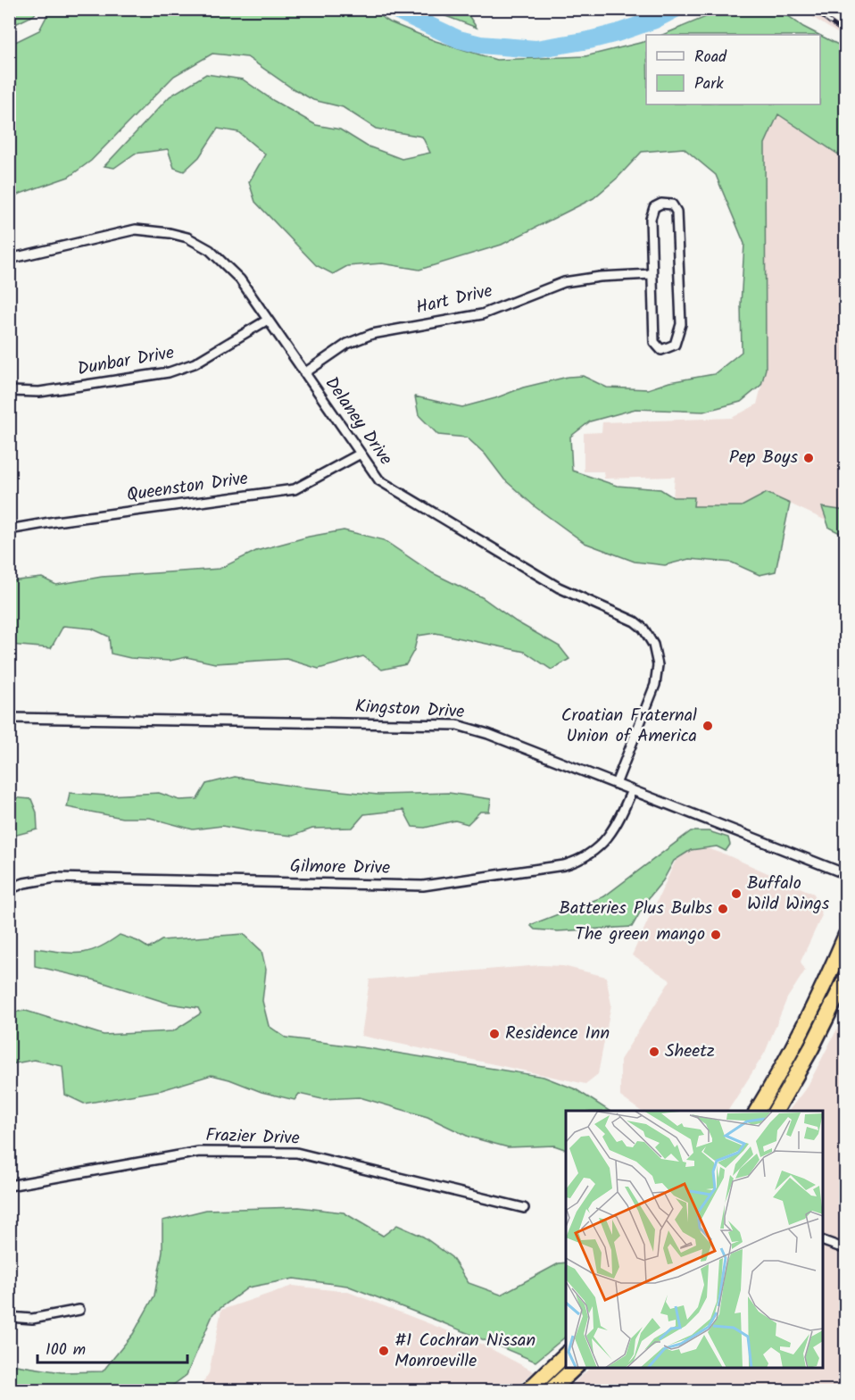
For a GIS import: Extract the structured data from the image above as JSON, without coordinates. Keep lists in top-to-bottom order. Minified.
{"streets":{"street":["Hart Drive","Dunbar Drive","Delaney Drive","Queenston Drive","Kingston Drive","Gilmore Drive","Frazier Drive"]},"crossings":[["Hart Drive","Delaney Drive"],["Dunbar Drive","Delaney Drive"],["Delaney Drive","Queenston Drive"],["Delaney Drive","Kingston Drive"],["Kingston Drive","Gilmore Drive"]],"places":["Pep Boys","Croatian Fraternal Union of America","Buffalo Wild Wings","Batteries Plus Bulbs","The green mango","Residence Inn","Sheetz","#1 Cochran Nissan Monroeville"],"legend":["Road","Park"],"scale_bar":"100 m"}
